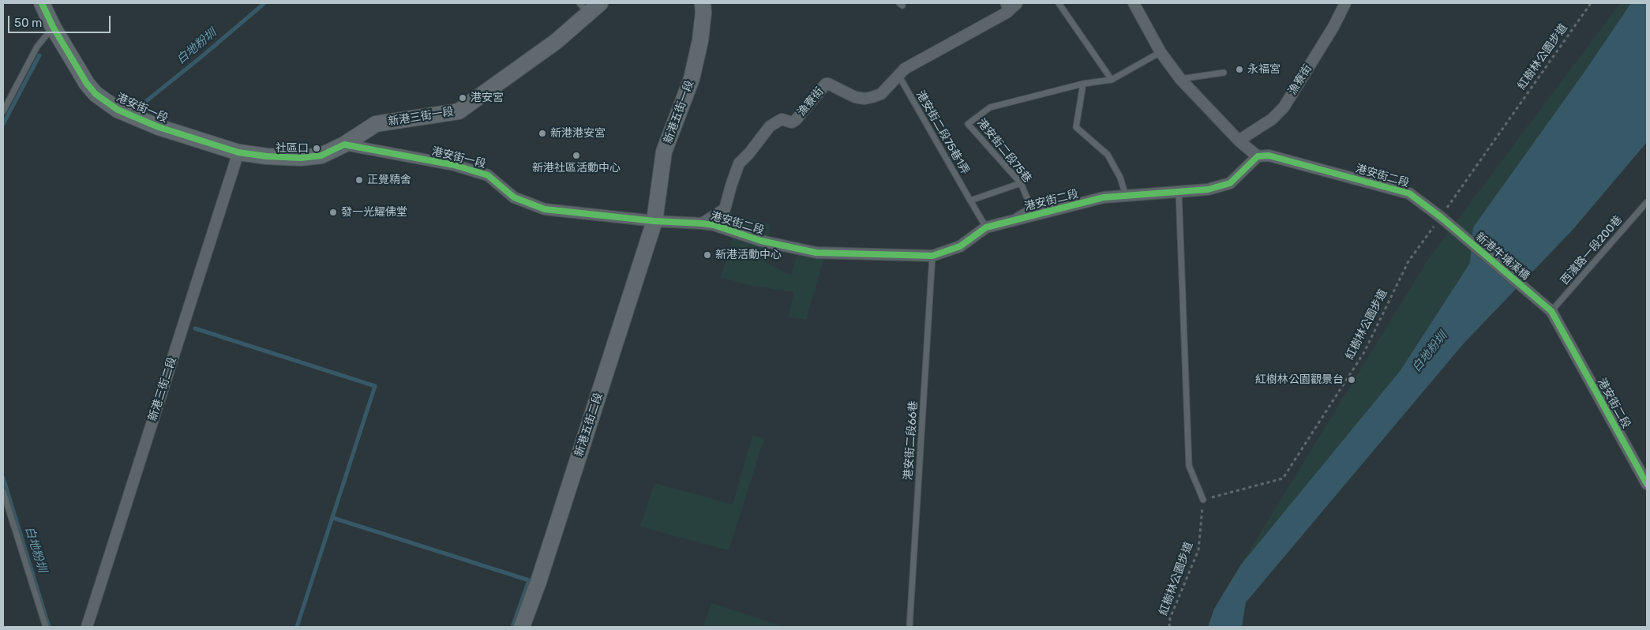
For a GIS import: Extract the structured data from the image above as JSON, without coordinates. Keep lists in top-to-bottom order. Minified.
{"streets":{"street":["漁寮街","港安街一段","新港五街一段","新港三街一段","港安街二段","新港牛埔溪橋","新港三街二段","新港五街二段"],"lane":["港安街二段75巷1弄","港安街二段75巷","西濱路一段200巷","港安街二段66巷"],"path":["紅樹林公園步道"]},"crossings":[["紅樹林公園步道","港安街二段"],["紅樹林公園步道","新港牛埔溪橋"],["漁寮街","港安街二段75巷1弄"],["漁寮街","港安街二段"],["港安街一段","新港五街一段"],["港安街一段","新港三街一段"],["港安街一段","港安街二段"],["港安街一段","新港三街二段"],["港安街一段","新港五街二段"],["新港五街一段","港安街二段"],["新港五街一段","新港五街二段"],["新港三街一段","新港三街二段"],["港安街二段75巷1弄","港安街二段"],["港安街二段75巷","港安街二段"],["港安街二段","西濱路一段200巷"],["港安街二段","新港牛埔溪橋"],["港安街二段","新港五街二段"],["港安街二段","港安街二段66巷"],["西濱路一段200巷","新港牛埔溪橋"]],"water":["白地粉圳"],"places":["永福宮","港安宮","新港港安宮","社區口","新港社區活動中心","正覺精舍","發一光耀佛堂","新港活動中心","紅樹林公園觀景台"],"scale_bar":"50 m"}
